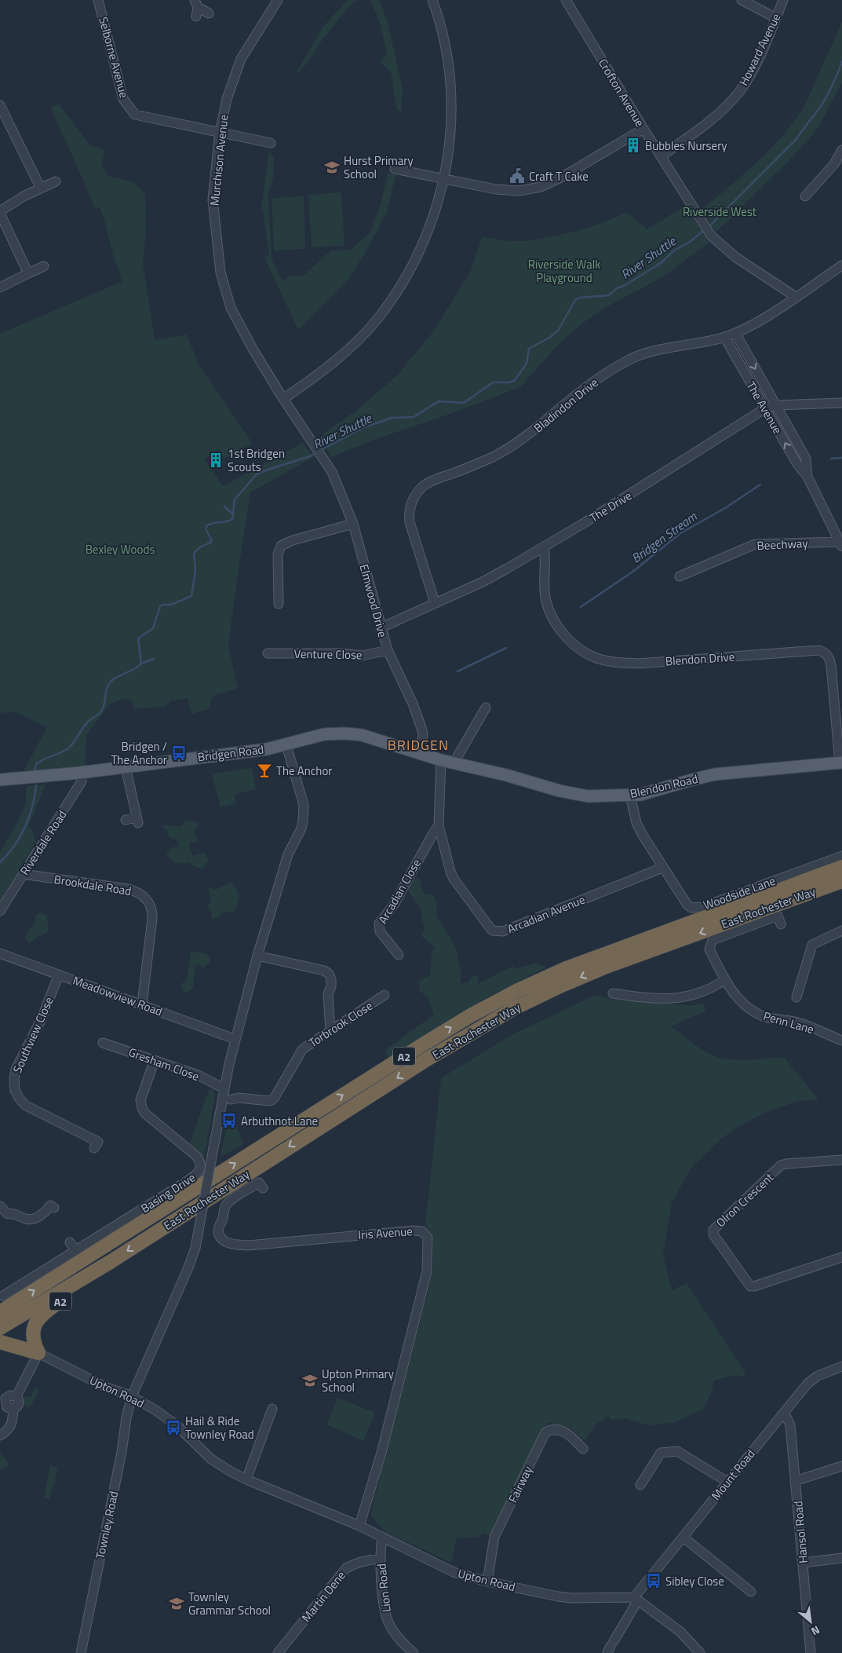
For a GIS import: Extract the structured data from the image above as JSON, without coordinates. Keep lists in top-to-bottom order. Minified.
{"streets":{"highway":["East Rochester Way","A2"],"main road":["Bridgen Road","Blendon Road"],"street":["Howard Avenue","Selborne Avenue","Crofton Avenue","Murchison Avenue","Bladindon Drive","The Avenue","The Drive","Beechway","Elmwood Drive","Venture Close","Blendon Drive","Riverdale Road","Brookdale Road","Arcadian Close","Woodside Lane","Arcadian Avenue","Meadowview Road","Penn Lane","Torbrook Close","Southview Close","Gresham Close","Basing Drive","Olron Crescent","Iris Avenue","Upton Road","Mount Road","Fairway","Townley Road","Hansol Road","Lion Road","Martin Dene"]},"crossings":[["Howard Avenue","Crofton Avenue"],["Selborne Avenue","Murchison Avenue"],["Crofton Avenue","Bladindon Drive"],["Murchison Avenue","Elmwood Drive"],["Bladindon Drive","The Avenue"],["Bladindon Drive","The Drive"],["The Avenue","The Drive"],["The Avenue","Beechway"],["The Drive","Elmwood Drive"],["The Drive","Blendon Drive"],["Elmwood Drive","Venture Close"],["Elmwood Drive","Bridgen Road"],["Elmwood Drive","Blendon Road"],["Blendon Drive","Blendon Road"],["Bridgen Road","Blendon Road"],["Bridgen Road","Riverdale Road"],["Blendon Road","Woodside Lane"],["Blendon Road","Arcadian Avenue"],["Riverdale Road","Brookdale Road"],["Brookdale Road","Meadowview Road"],["Arcadian Close","Arcadian Avenue"],["Woodside Lane","Arcadian Avenue"],["East Rochester Way","A2"],["Meadowview Road","Southview Close"],["A2","Upton Road"],["Gresham Close","Basing Drive"],["Iris Avenue","Upton Road"],["Upton Road","Mount Road"],["Upton Road","Fairway"],["Upton Road","Townley Road"],["Upton Road","Lion Road"],["Mount Road","Hansol Road"],["Lion Road","Martin Dene"]],"districts":["BRIDGEN"],"water":["River Shuttle","Bridgen Stream"],"parks":["Riverside West","Riverside Walk Playground","Bexley Woods"],"places":{"building":["Bubbles Nursery","1st Bridgen Scouts"],"school or university":["Hurst Primary School","Upton Primary School","Townley Grammar School"],"public building":["Craft T Cake"],"bus stop":["Bridgen / The Anchor","Arbuthnot Lane","Hail & Ride Townley Road","Sibley Close"],"bar":["The Anchor"]},"north":"bottom right"}
